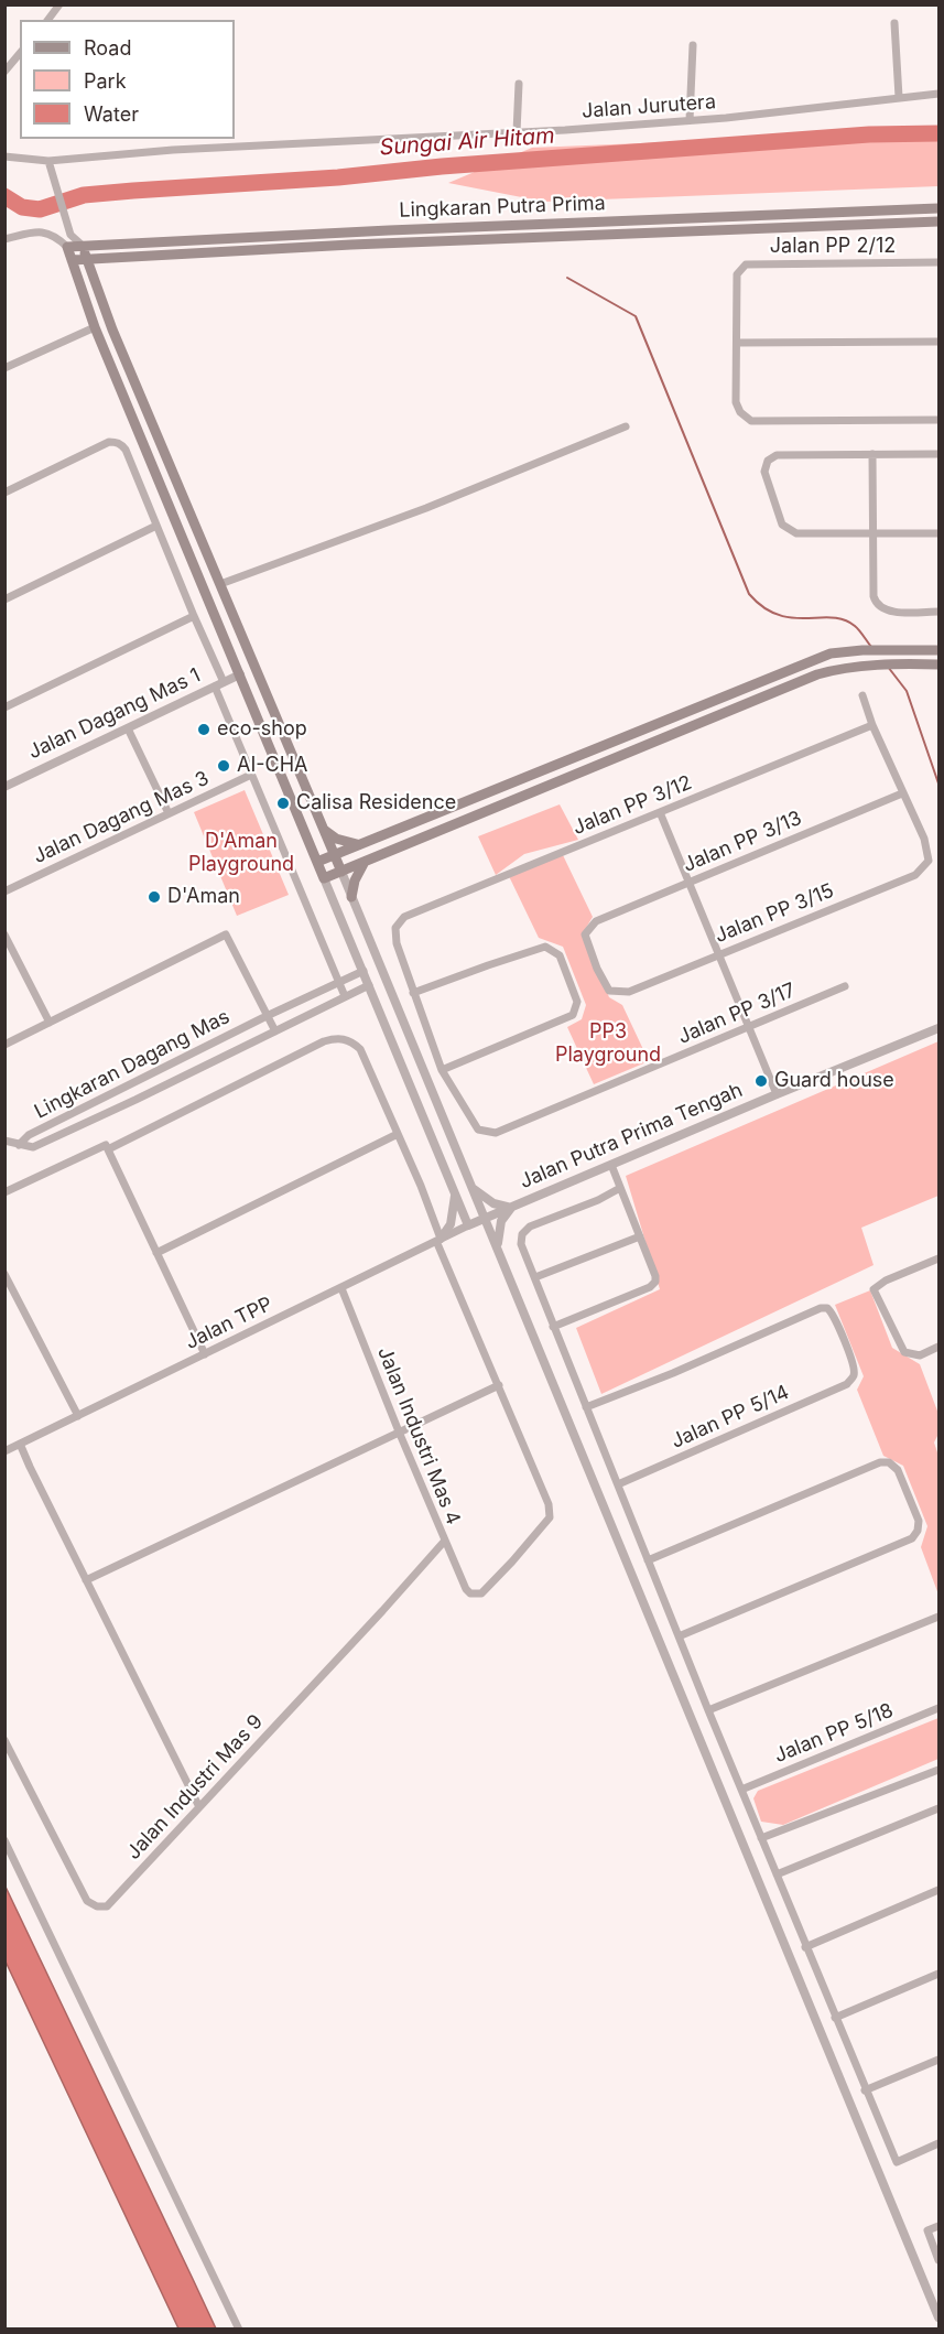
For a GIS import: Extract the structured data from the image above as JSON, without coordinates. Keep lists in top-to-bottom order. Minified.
{"streets":{"main road":["Lingkaran Putra Prima"],"street":["Jalan Jurutera","Jalan PP 2/12","Jalan Dagang Mas 1","Jalan PP 3/12","Jalan Dagang Mas 3","Jalan PP 3/13","Jalan PP 3/15","Jalan PP 3/17","Lingkaran Dagang Mas","Jalan Putra Prima Tengah","Jalan TPP","Jalan PP 5/14","Jalan Industri Mas 4","Jalan PP 5/18","Jalan Industri Mas 9"]},"crossings":[["Jalan PP 3/13","Jalan PP 3/15"],["Jalan Putra Prima Tengah","Jalan TPP"],["Jalan TPP","Jalan Industri Mas 4"],["Jalan Industri Mas 4","Jalan Industri Mas 9"]],"water":["Sungai Air Hitam"],"parks":["D'Aman Playground","PP3 Playground"],"places":["eco-shop","AI-CHA","Calisa Residence","D'Aman","Guard house"],"legend":["Road","Park","Water"]}
